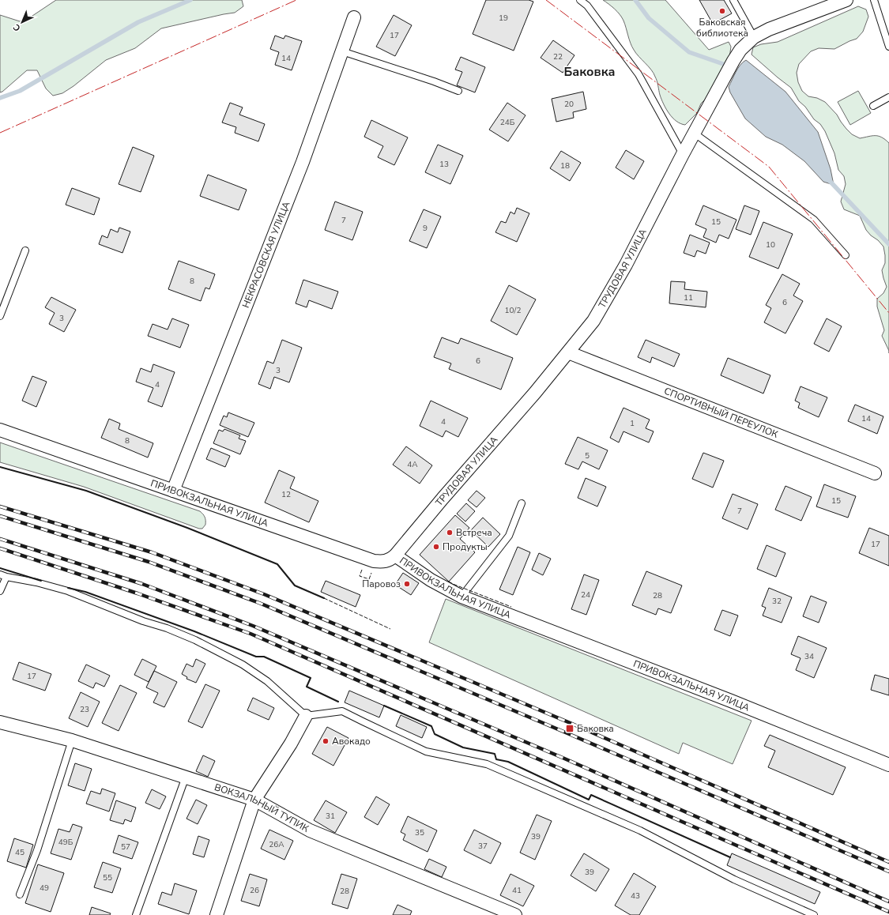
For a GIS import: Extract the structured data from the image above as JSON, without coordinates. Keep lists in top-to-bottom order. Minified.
{"streets":{"street":["НЕКРАСОВСКАЯ УЛИЦА","ТРУДОВАЯ УЛИЦА","СПОРТИВНЫЙ ПЕРЕУЛОК","ПРИВОКЗАЛЬНАЯ УЛИЦА","ВОКЗАЛЬНЫЙ ТУПИК"]},"crossings":[["НЕКРАСОВСКАЯ УЛИЦА","ПРИВОКЗАЛЬНАЯ УЛИЦА"],["ТРУДОВАЯ УЛИЦА","СПОРТИВНЫЙ ПЕРЕУЛОК"],["ТРУДОВАЯ УЛИЦА","ПРИВОКЗАЛЬНАЯ УЛИЦА"]],"districts":["Баковка"],"places":{"other":["Баковская библиотека","Встреча","Продукты","Паровоз","Авокадо"],"transit":["Баковка"]},"house_numbers":["19","17","22","14","20","24Б","13","18","7","15","9","10","8","11","6","10/2","3","6","3","4","14","4","1","8","5","4А","12","15","7","17","24","28","32","34","17","23","31","35","39","49Б","26А","37","57","45","39","55","49","26","41","28","43"],"north":"bottom left"}
